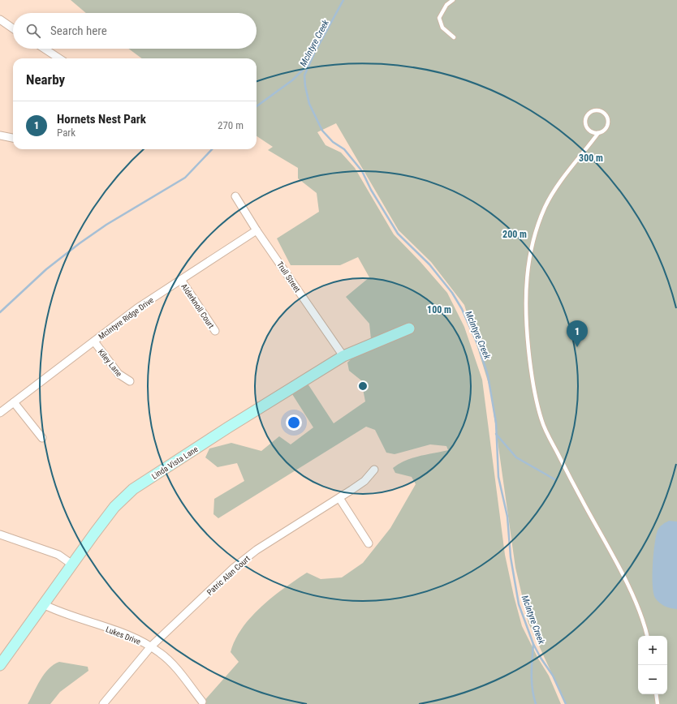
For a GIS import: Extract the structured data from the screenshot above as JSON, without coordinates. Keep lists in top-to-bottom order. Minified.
{"streets":{"street":["Trull Street","Alderknoll Court","McIntyre Ridge Drive","Kiley Lane","Linda Vista Lane","Patric Alan Court","Lukes Drive"]},"crossings":[["Trull Street","McIntyre Ridge Drive"],["Trull Street","Linda Vista Lane"],["Alderknoll Court","McIntyre Ridge Drive"],["McIntyre Ridge Drive","Kiley Lane"],["Linda Vista Lane","Lukes Drive"],["Patric Alan Court","Lukes Drive"]],"water":["McIntyre Creek"],"page":{"search":"Search here","heading":"Nearby","list":[{"mark":"1","name":"Hornets Nest Park","note":"Park","value":"270 m"}],"pins":"1","map_buttons":["+","−"]},"rings":["300 m","200 m","100 m"]}
